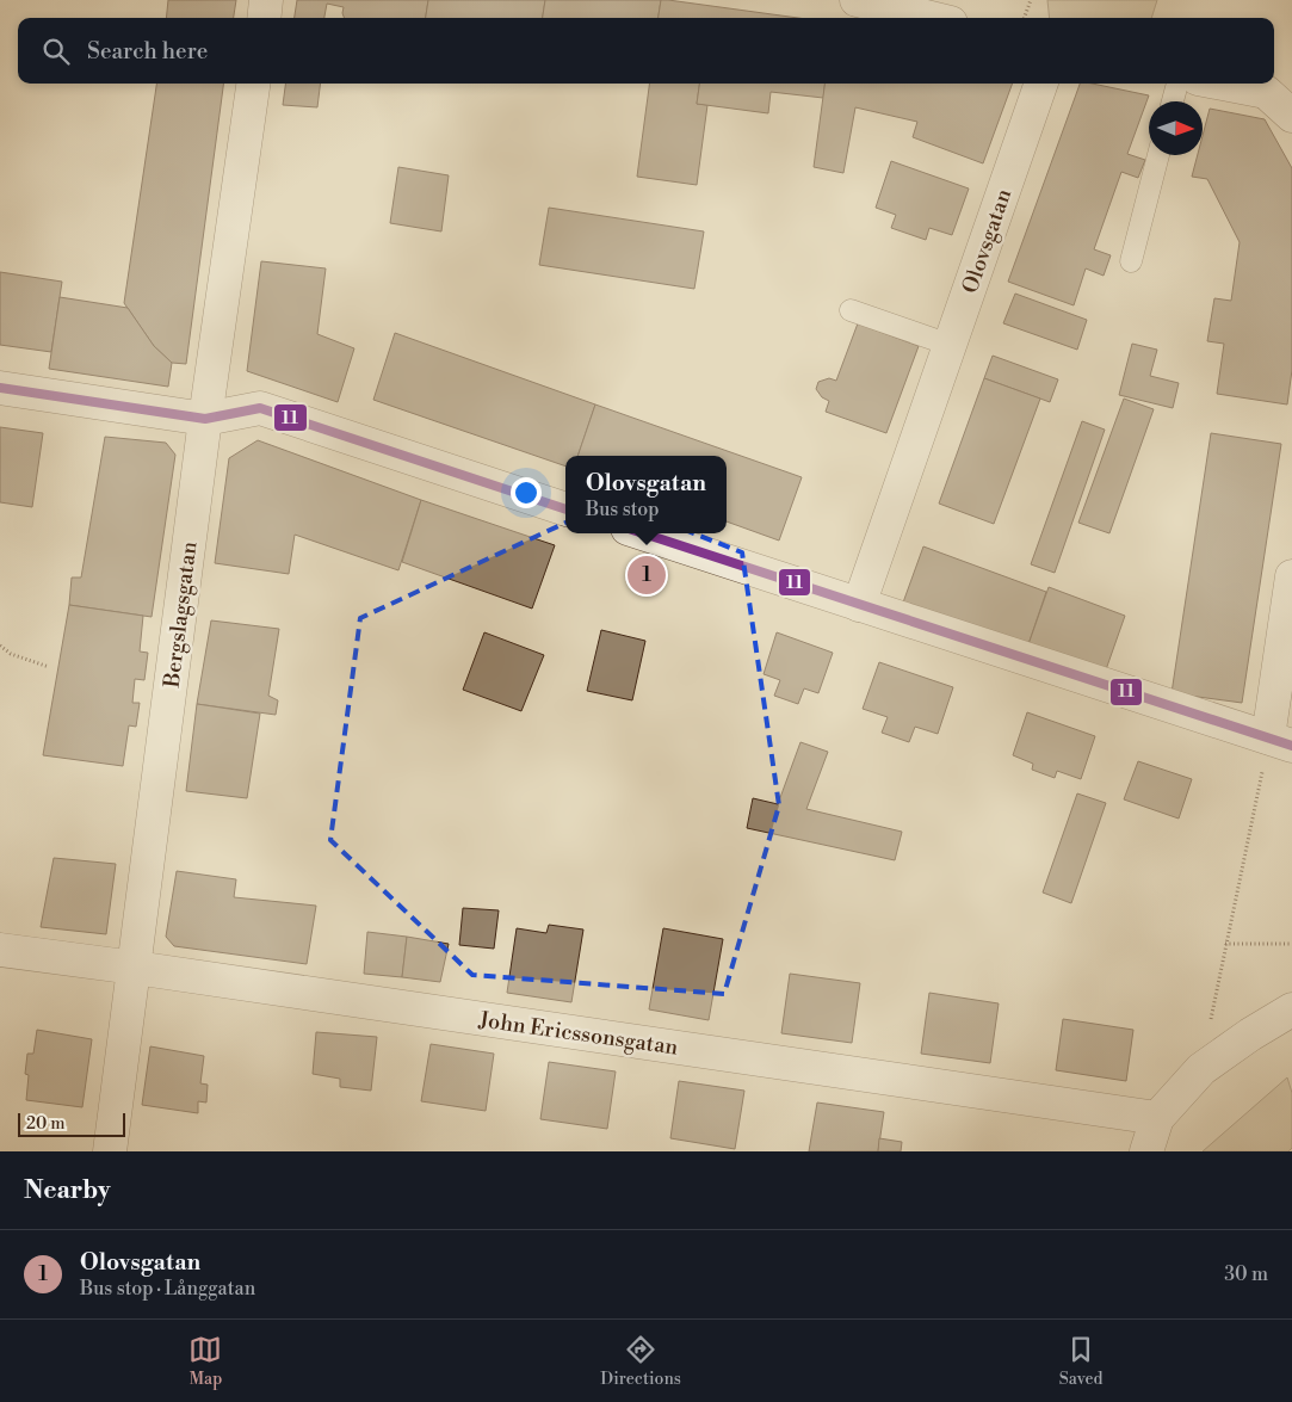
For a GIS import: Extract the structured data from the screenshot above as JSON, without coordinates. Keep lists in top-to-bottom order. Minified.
{"streets":{"street":["Olovsgatan","Bergslagsgatan","John Ericssonsgatan"]},"crossings":[["Bergslagsgatan","John Ericssonsgatan"]],"lines":["transit line 11"],"scale_bar":"20 m","north":"right","page":{"search":"Search here","popup":["Olovsgatan","Bus stop"],"pins":"1","scale":"20 m","heading":"Nearby","list":[{"mark":"1","name":"Olovsgatan","note":"Bus stop · Långgatan","value":"30 m"}],"nav":["Map","Directions","Saved"]}}
